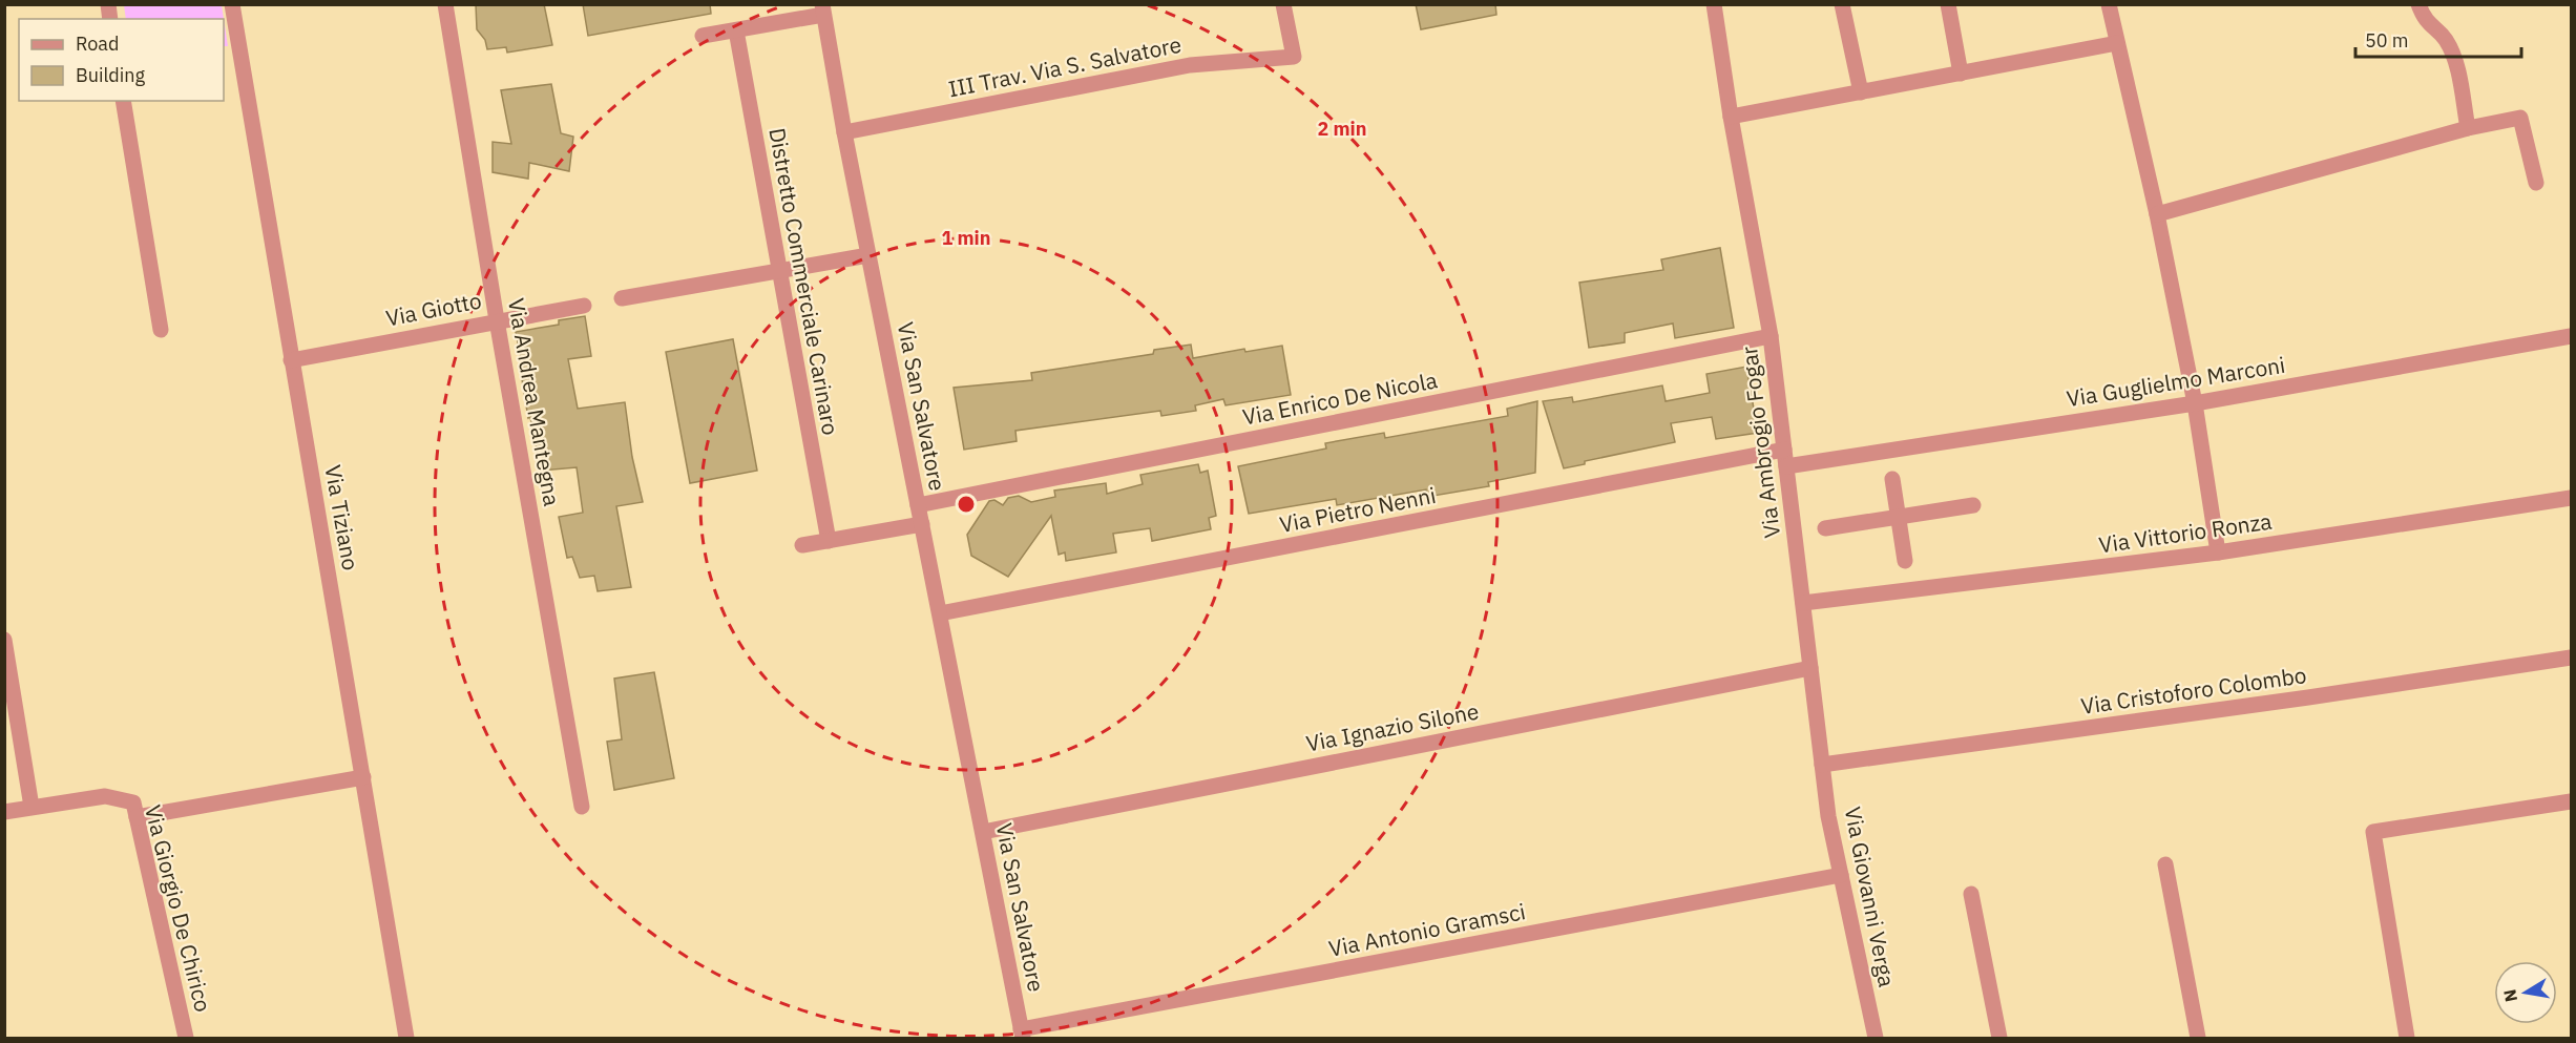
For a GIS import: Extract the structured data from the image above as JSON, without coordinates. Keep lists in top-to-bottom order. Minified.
{"streets":{"street":["III Trav. Via S. Salvatore","Distretto Commerciale Carinaro","Via Giotto","Via Guglielmo Marconi","Via Enrico De Nicola","Via Andrea Mantegna","Via San Salvatore","Via Ambrogio Fogar","Via Pietro Nenni","Via Tiziano","Via Vittorio Ronza","Via Cristoforo Colombo","Via Ignazio Silone","Via Giovanni Verga","Via Giorgio De Chirico","Via Antonio Gramsci"]},"crossings":[["III Trav. Via S. Salvatore","Via San Salvatore"],["Via Giotto","Via Andrea Mantegna"],["Via Giotto","Via Tiziano"],["Via Guglielmo Marconi","Via Ambrogio Fogar"],["Via Guglielmo Marconi","Via Pietro Nenni"],["Via Enrico De Nicola","Via San Salvatore"],["Via Enrico De Nicola","Via Ambrogio Fogar"],["Via San Salvatore","Via Pietro Nenni"],["Via San Salvatore","Via Ignazio Silone"],["Via San Salvatore","Via Antonio Gramsci"],["Via Ambrogio Fogar","Via Pietro Nenni"],["Via Ambrogio Fogar","Via Vittorio Ronza"],["Via Ambrogio Fogar","Via Cristoforo Colombo"],["Via Ambrogio Fogar","Via Ignazio Silone"],["Via Ambrogio Fogar","Via Giovanni Verga"],["Via Cristoforo Colombo","Via Giovanni Verga"],["Via Giovanni Verga","Via Antonio Gramsci"]],"legend":["Road","Building"],"scale_bar":"50 m","north":"left","rings":["2 min","1 min"]}
